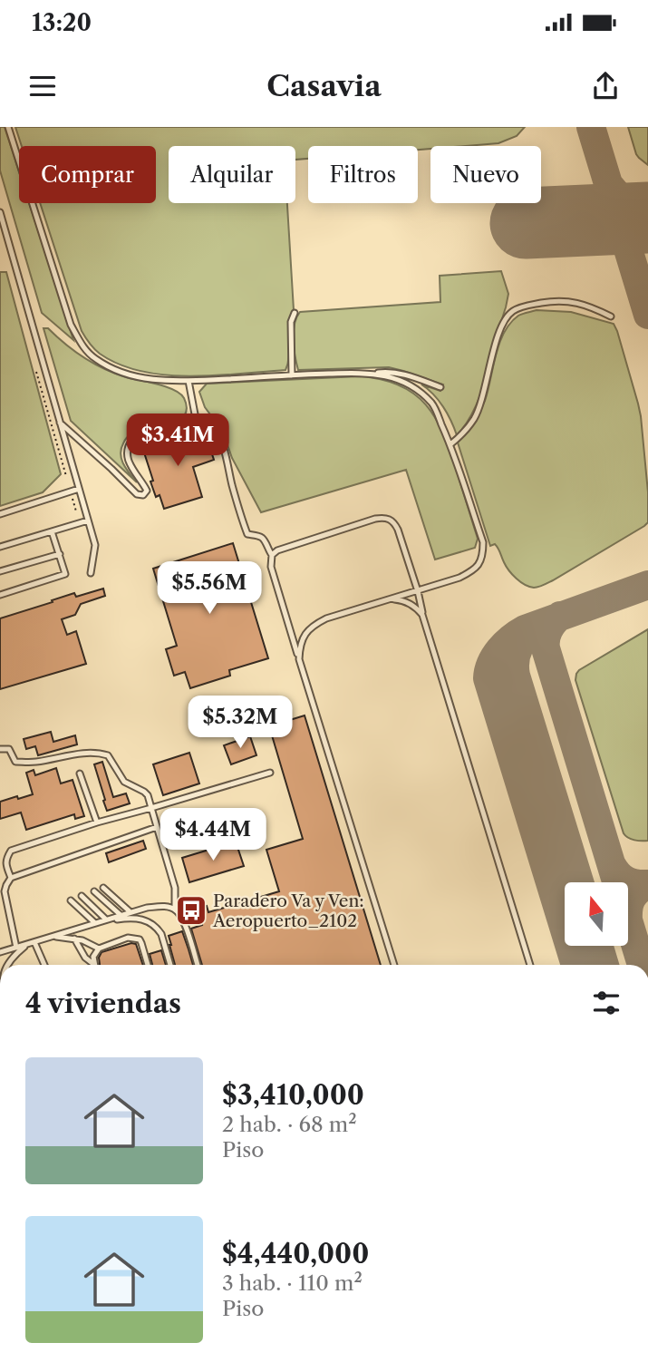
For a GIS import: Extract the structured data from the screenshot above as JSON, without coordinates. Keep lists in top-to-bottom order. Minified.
{"places":{"bus stop":["Paradero Va y Ven: Aeropuerto_2102"]},"north":"top","page":{"status":"13:20","header":"Casavia","chip":["Comprar","Alquilar","Filtros","Nuevo"],"price":["$3.41M","$5.56M","$5.32M","$4.44M"],"heading":"4 viviendas","list":[{"name":"$3,410,000","note":"2 hab. · 68 m² · Piso"},{"name":"$4,440,000","note":"3 hab. · 110 m² · Piso"}]}}
